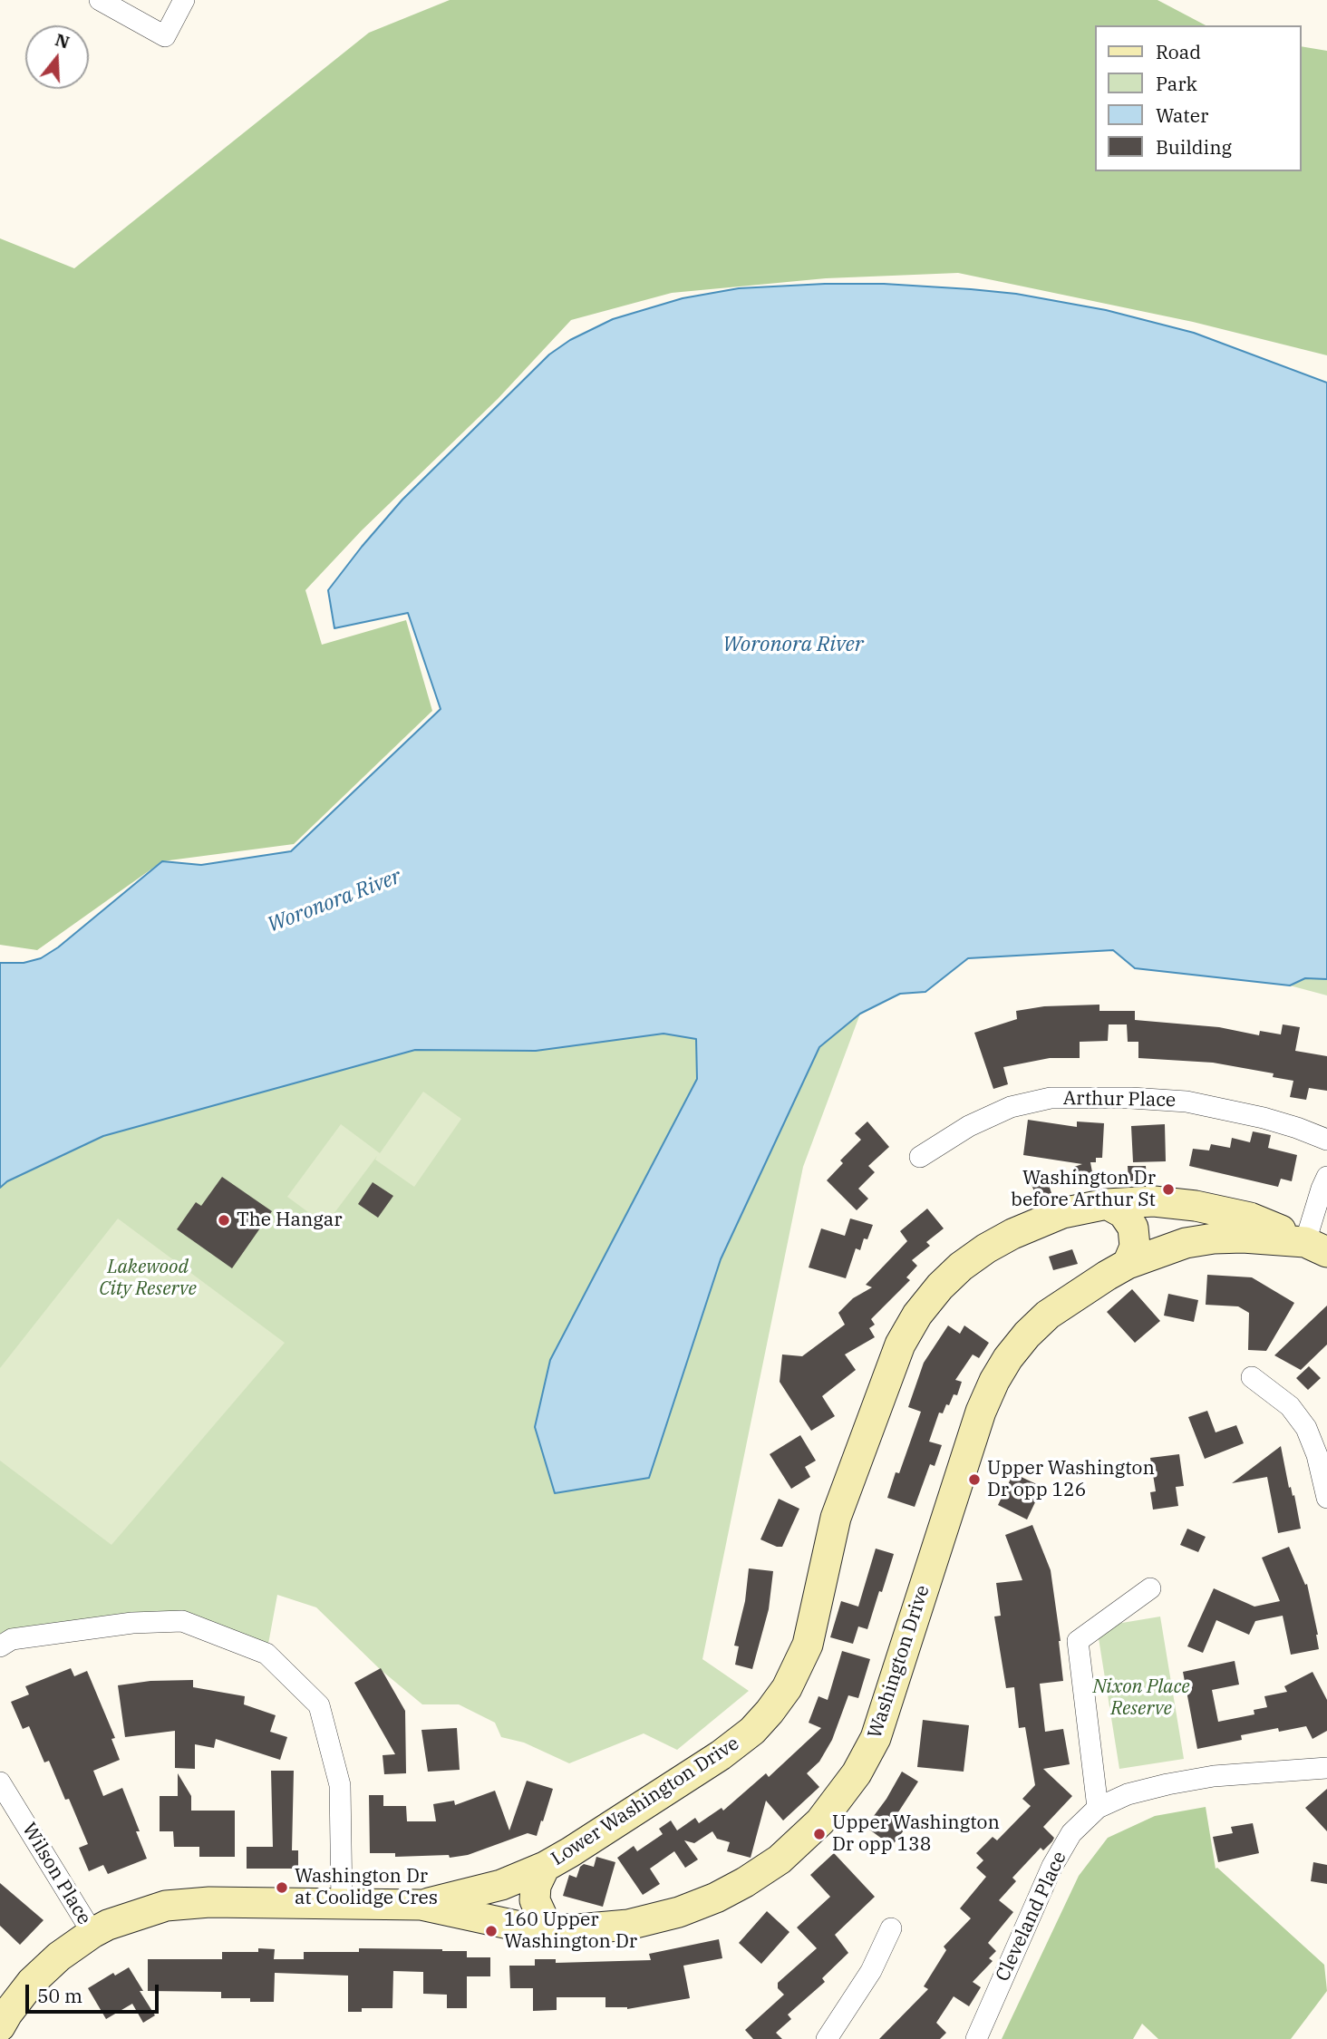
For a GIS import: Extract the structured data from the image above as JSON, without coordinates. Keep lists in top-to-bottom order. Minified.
{"streets":{"street":["Arthur Place","Washington Drive","Lower Washington Drive","Wilson Place","Cleveland Place"]},"crossings":[["Washington Drive","Lower Washington Drive"],["Washington Drive","Wilson Place"]],"water":["Woronora River"],"parks":["Lakewood City Reserve","Nixon Place Reserve"],"places":["Washington Dr before Arthur St","The Hangar","Upper Washington Dr opp 126","Upper Washington Dr opp 138","Washington Dr at Coolidge Cres","160 Upper Washington Dr"],"legend":["Road","Park","Water","Building"],"scale_bar":"50 m","north":"top"}
